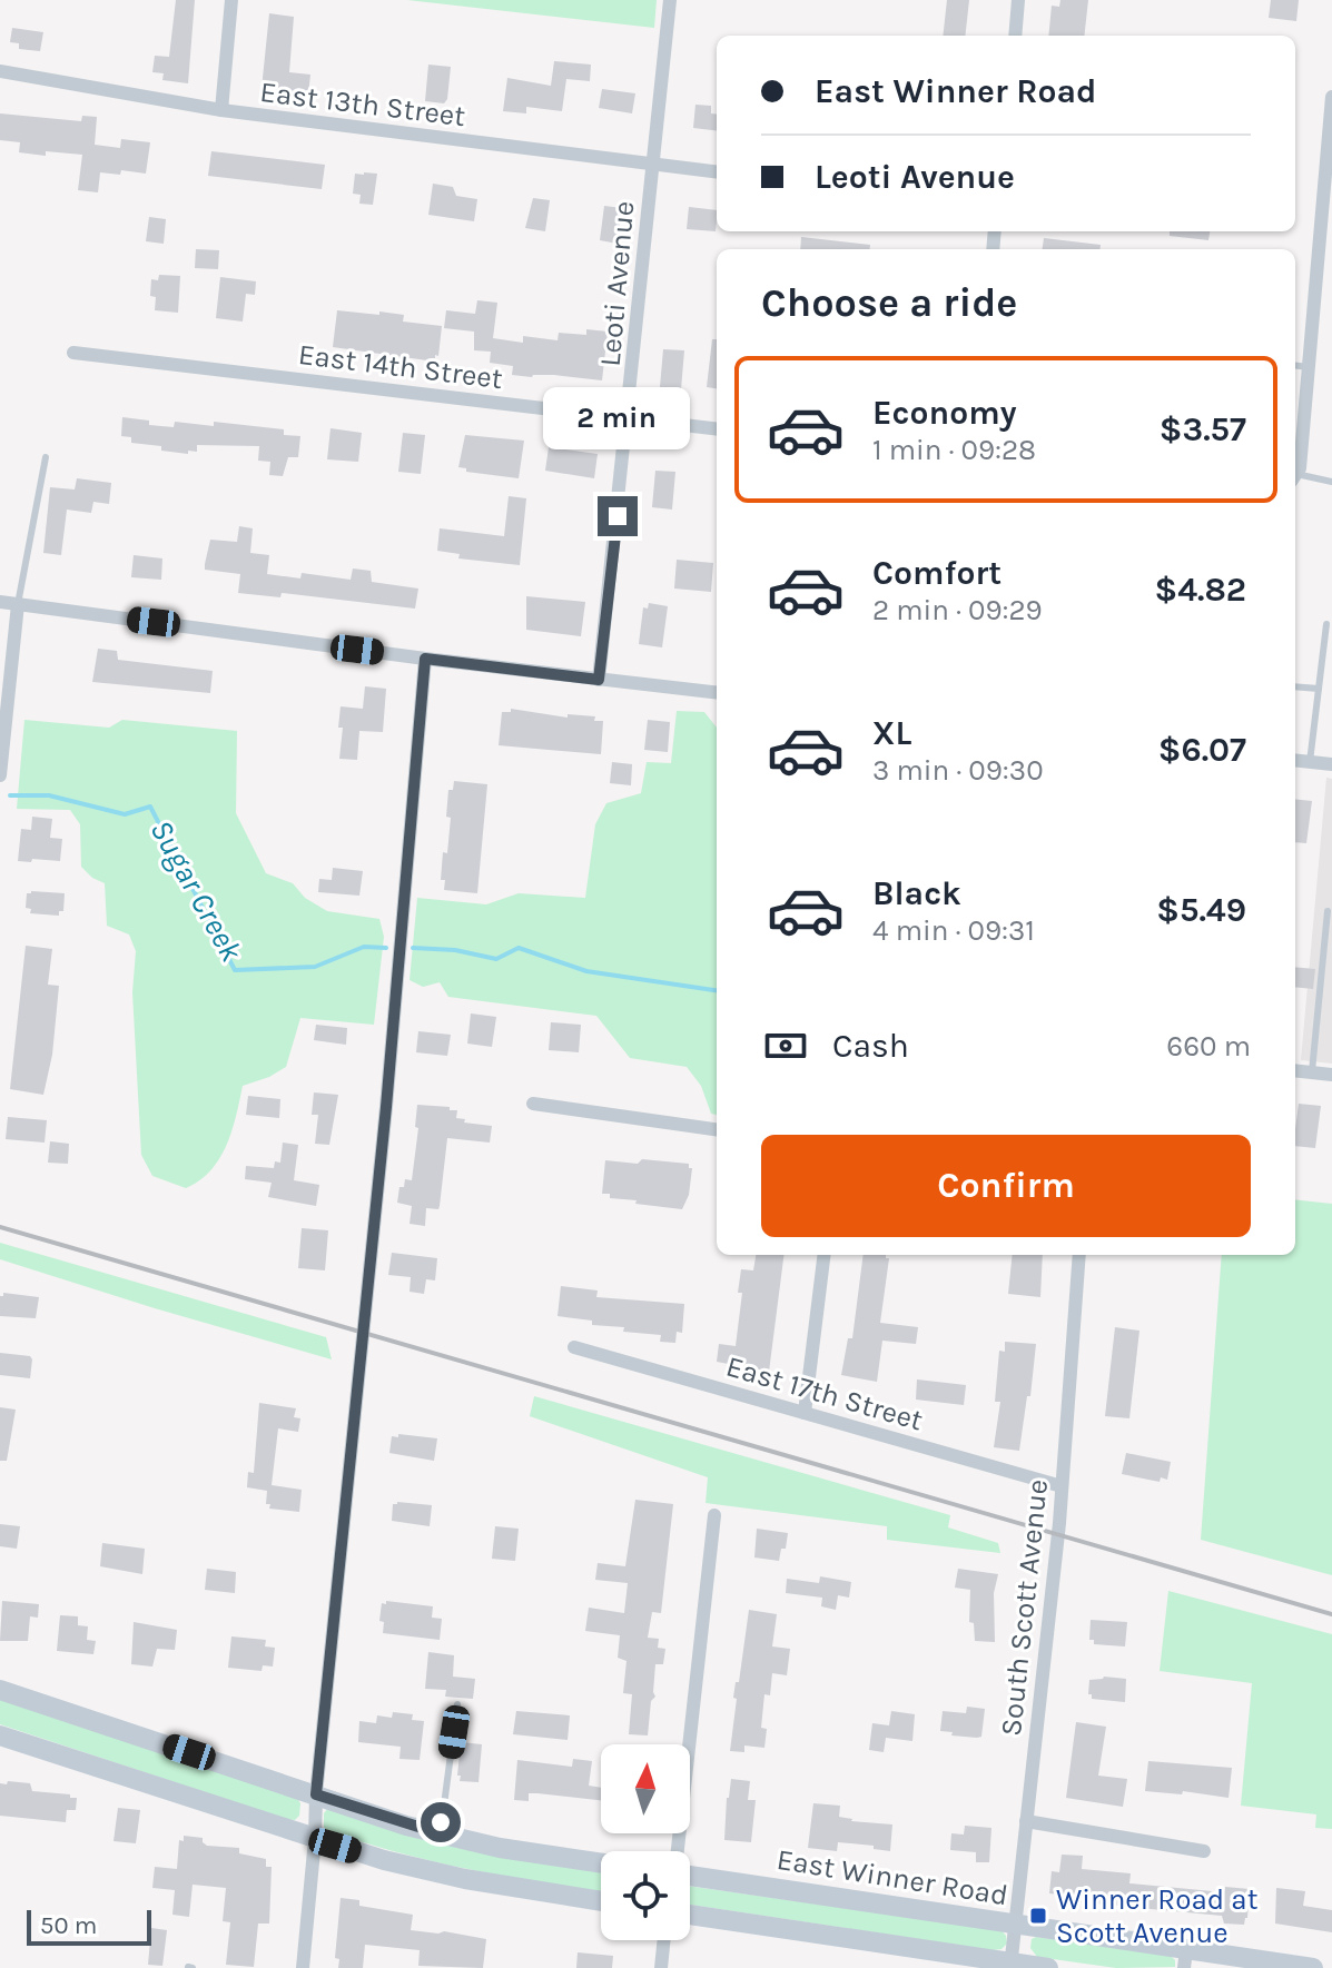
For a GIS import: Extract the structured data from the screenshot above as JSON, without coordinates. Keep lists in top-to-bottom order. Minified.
{"streets":{"street":["East 13th Street","Leoti Avenue","East 14th Street","East 17th Street","South Scott Avenue","East Winner Road"]},"crossings":[["East 13th Street","Leoti Avenue"],["Leoti Avenue","East 14th Street"],["East 17th Street","South Scott Avenue"],["South Scott Avenue","East Winner Road"]],"water":["Sugar Creek"],"places":{"transit":["Winner Road at Scott Avenue"]},"scale_bar":"50 m","north":"top","page":{"banner":["East Winner Road","Leoti Avenue"],"heading":"Choose a ride","list":[{"name":"Economy","note":"1 min · 09:28","value":"$3.57"},{"name":"Comfort","note":"2 min · 09:29","value":"$4.82"},{"name":"XL","note":"3 min · 09:30","value":"$6.07"},{"name":"Black","note":"4 min · 09:31","value":"$5.49"}],"bubble":"2 min","pay":["Cash","660 m"],"buttons":"Confirm","scale":"50 m"}}
